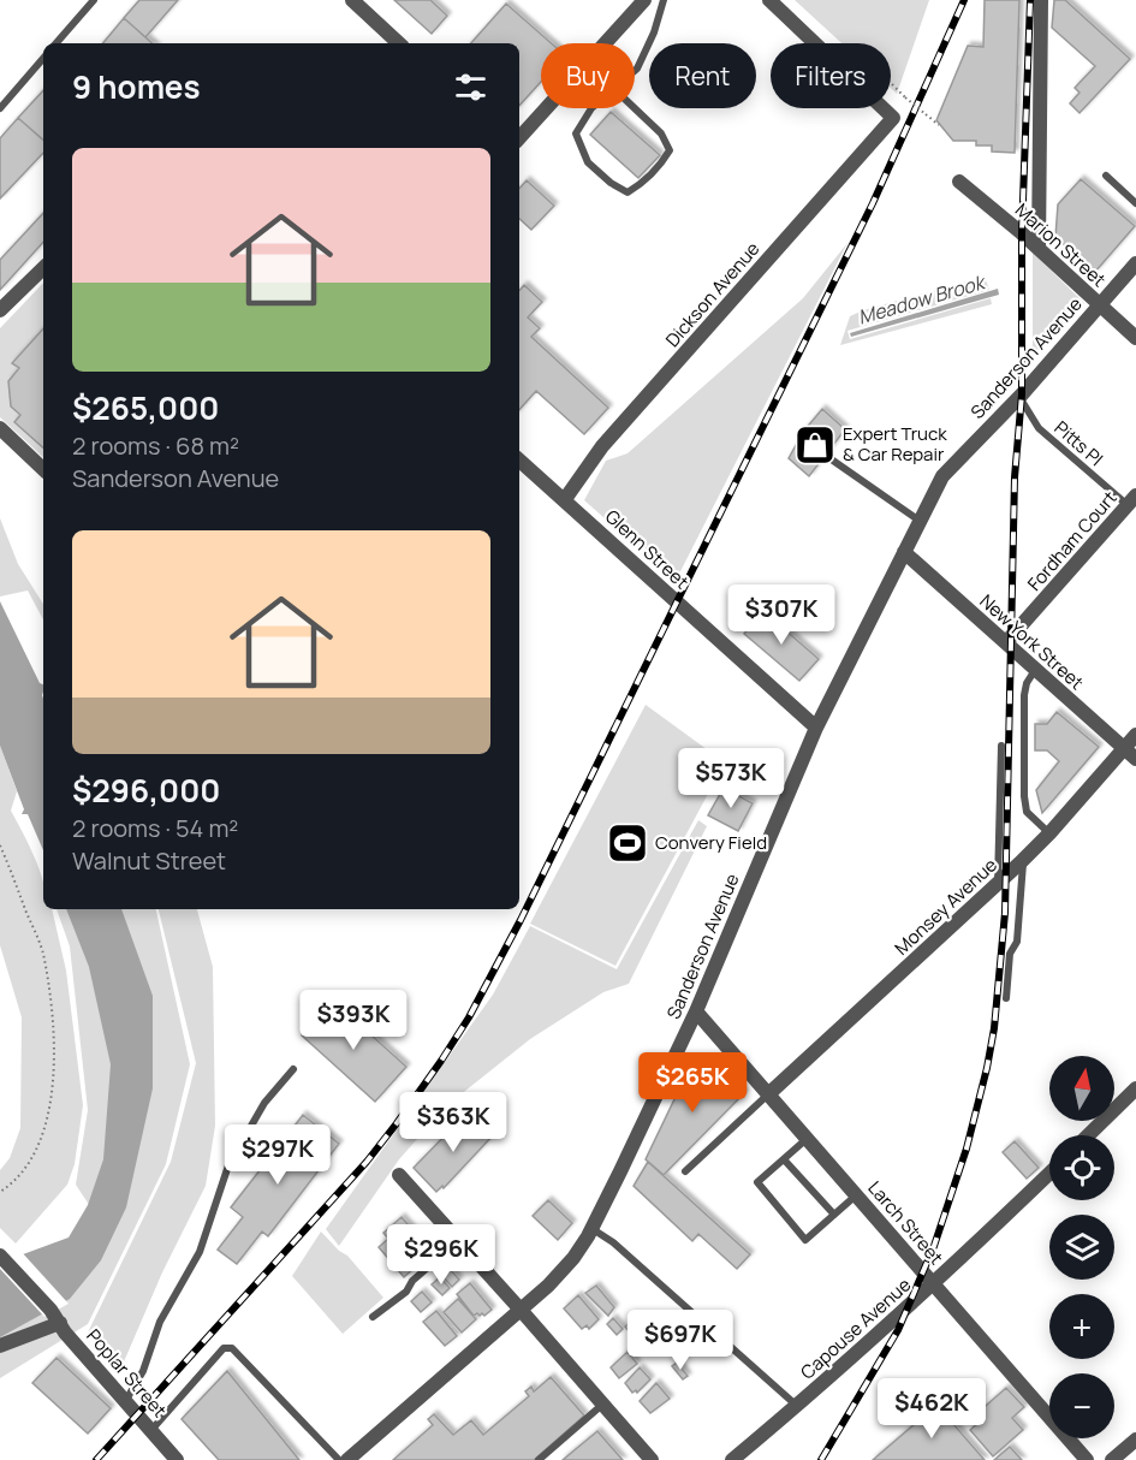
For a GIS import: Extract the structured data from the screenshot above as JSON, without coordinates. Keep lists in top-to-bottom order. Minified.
{"streets":{"street":["Marion Street","Dickson Avenue","Sanderson Avenue","Fordham Court","Glenn Street","New York Street","Monsey Avenue","Larch Street","Capouse Avenue","Poplar Street"],"lane":["Pitts Pl"]},"crossings":[["Marion Street","Sanderson Avenue"],["Dickson Avenue","Glenn Street"],["Sanderson Avenue","Pitts Pl"],["Sanderson Avenue","Glenn Street"],["Sanderson Avenue","New York Street"],["Sanderson Avenue","Larch Street"],["Pitts Pl","Fordham Court"],["Fordham Court","New York Street"],["New York Street","Monsey Avenue"],["Monsey Avenue","Larch Street"],["Larch Street","Capouse Avenue"]],"water":["Meadow Brook"],"places":{"shop":["Expert Truck & Car Repair"],"sports":["Convery Field"]},"north":"top","page":{"chip":["Buy","Rent","Filters"],"heading":"9 homes","list":[{"name":"$265,000","note":"2 rooms · 68 m² · Sanderson Avenue"},{"name":"$296,000","note":"2 rooms · 54 m² · Walnut Street"}],"price":["$307K","$573K","$393K","$265K","$363K","$297K","$296K","$697K","$462K"],"map_buttons":["+","−"]}}
